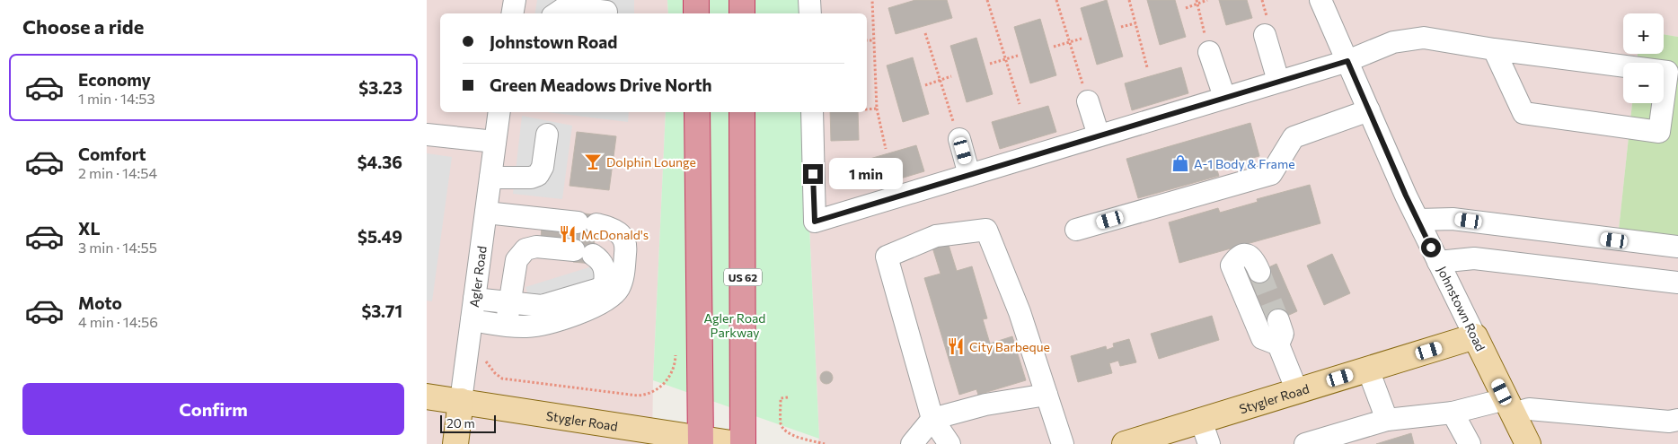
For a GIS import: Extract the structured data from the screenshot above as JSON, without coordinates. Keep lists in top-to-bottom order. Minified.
{"streets":{"highway":["US 62"],"main road":["Agler Road","Johnstown Road","Stygler Road"]},"crossings":[["Agler Road","Stygler Road"],["Johnstown Road","Stygler Road"]],"parks":["Agler Road Parkway"],"places":{"bar":["Dolphin Lounge"],"shop":["A-1 Body & Frame"],"restaurant":["McDonald's","City Barbeque"]},"scale_bar":"20 m","page":{"heading":"Choose a ride","map_buttons":["+","−"],"banner":["Johnstown Road","Green Meadows Drive North"],"list":[{"name":"Economy","note":"1 min · 14:53","value":"$3.23"},{"name":"Comfort","note":"2 min · 14:54","value":"$4.36"},{"name":"XL","note":"3 min · 14:55","value":"$5.49"},{"name":"Moto","note":"4 min · 14:56","value":"$3.71"}],"bubble":"1 min","buttons":"Confirm","scale":"20 m"}}
